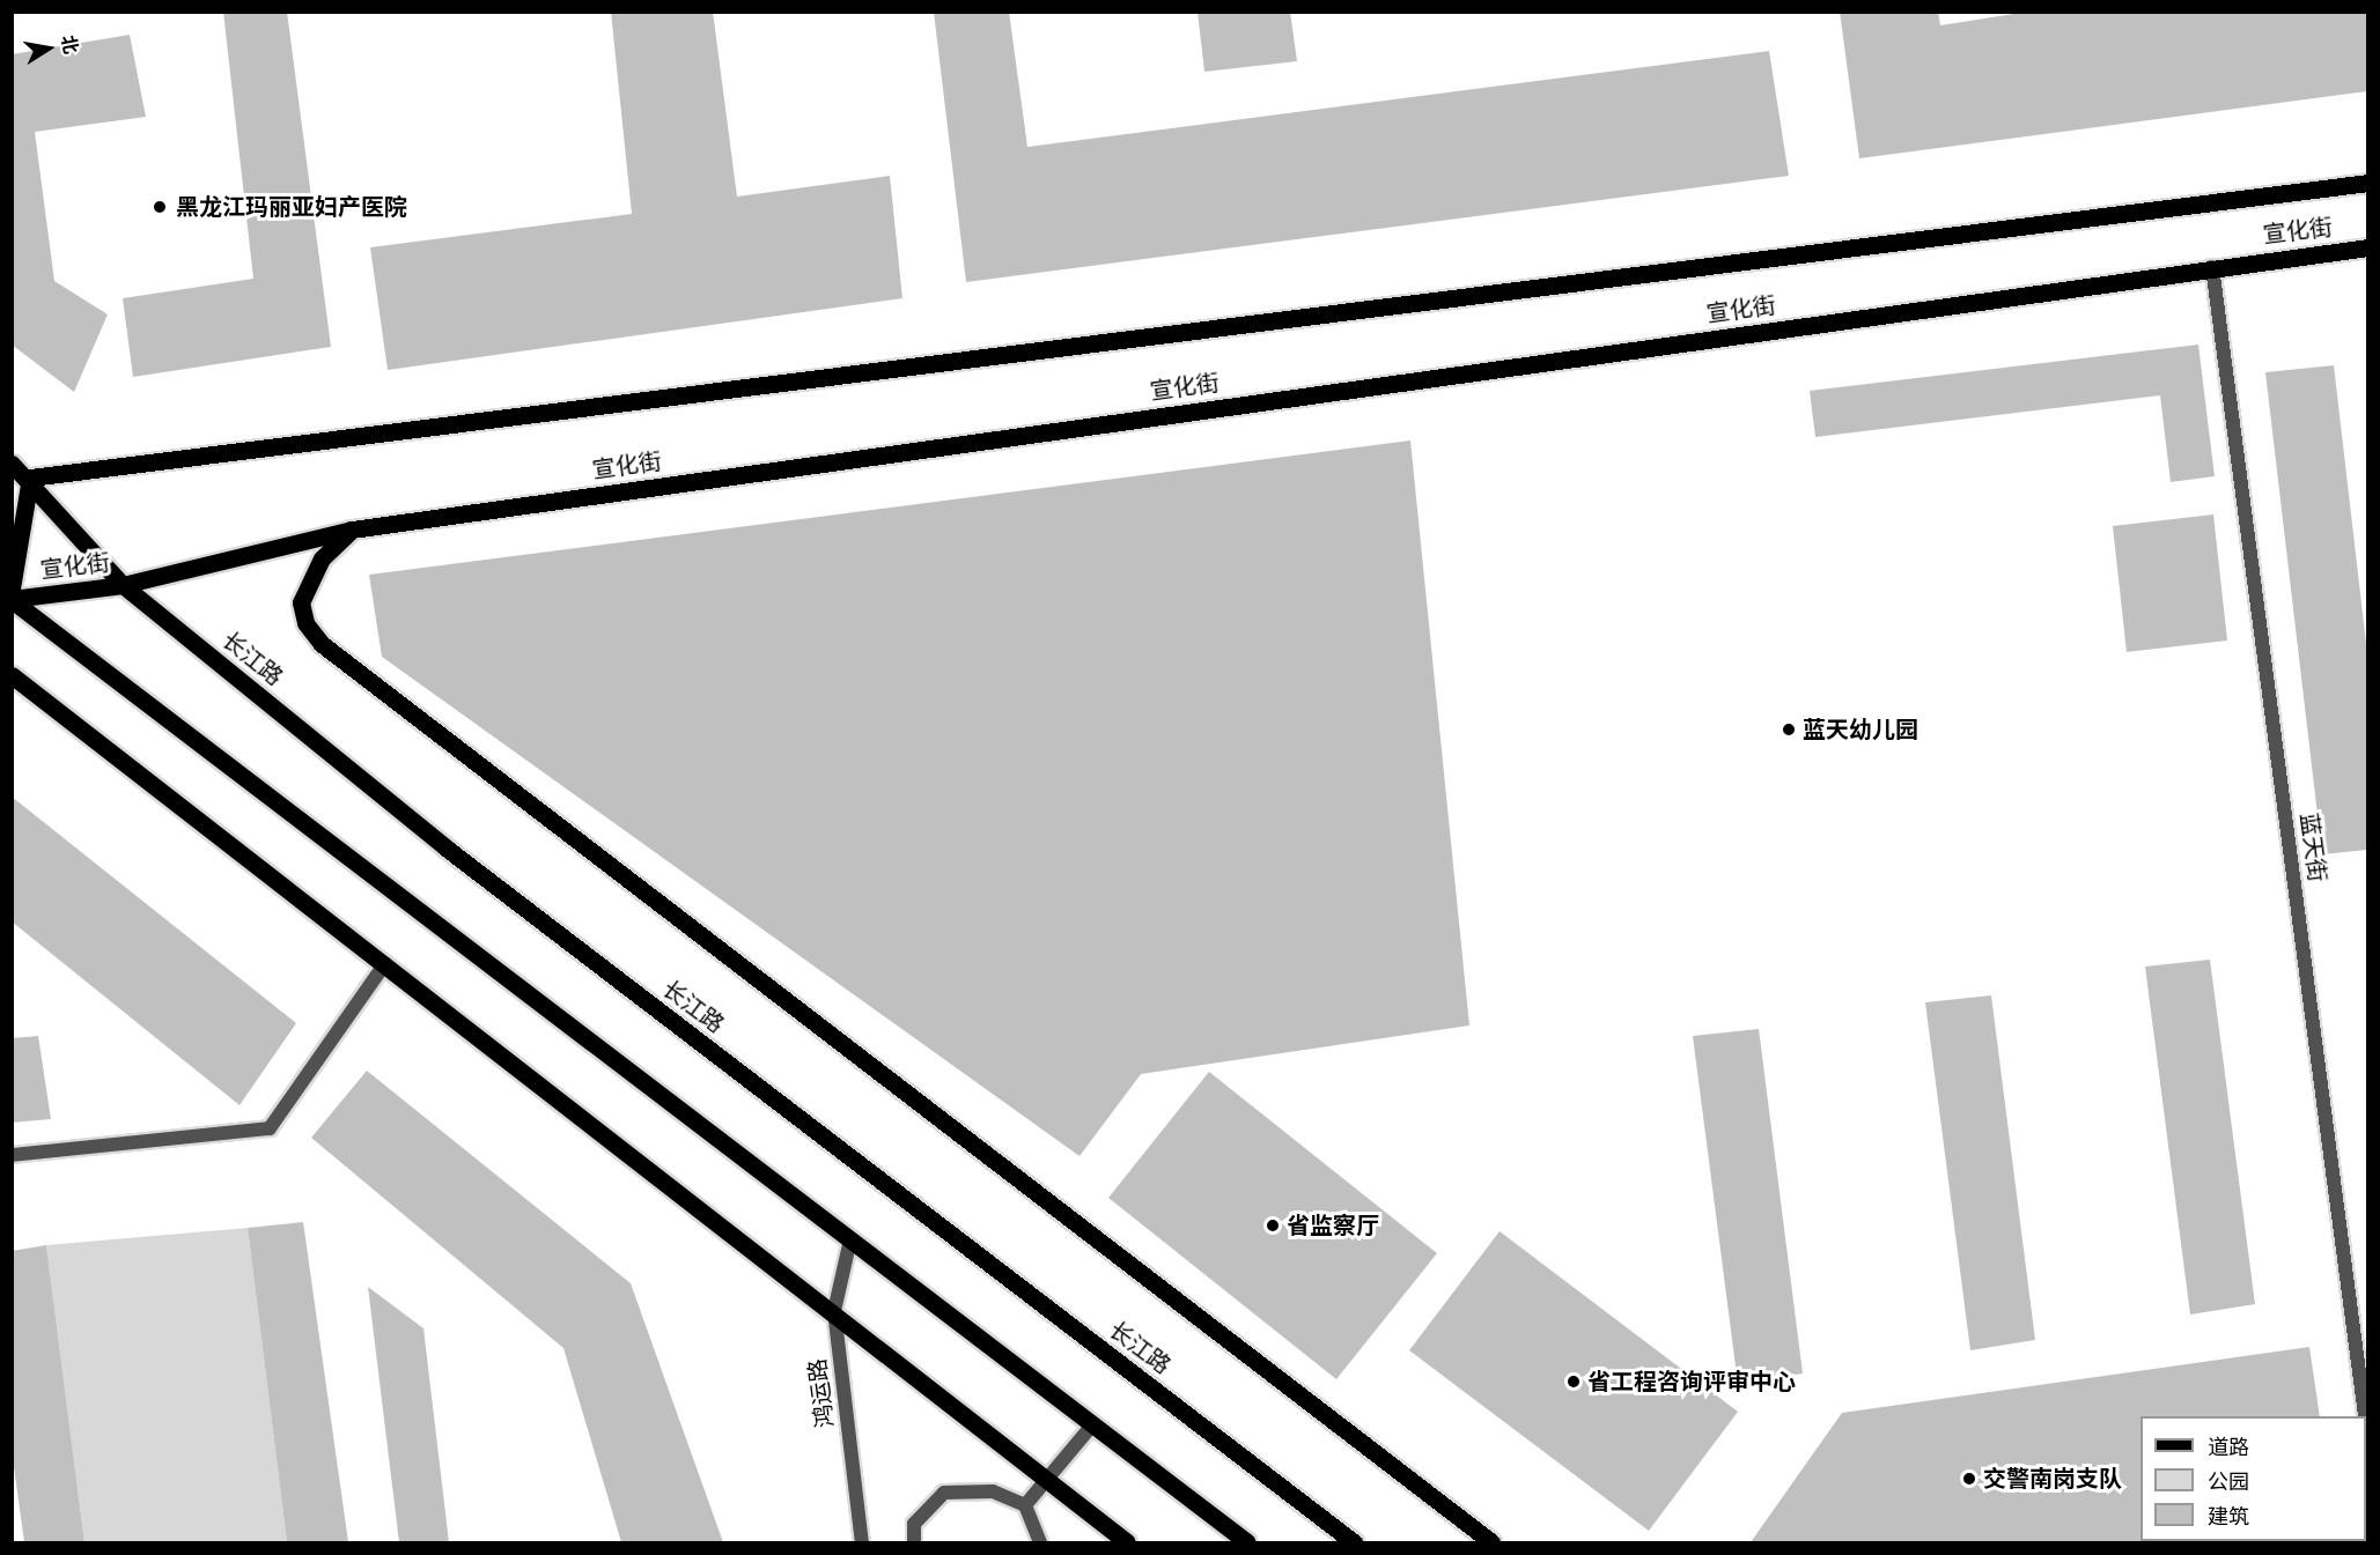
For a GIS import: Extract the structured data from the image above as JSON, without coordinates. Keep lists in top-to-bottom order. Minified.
{"streets":{"main road":["宣化街","长江路"],"street":["蓝天街","鸿运路"]},"crossings":[["宣化街","长江路"],["宣化街","蓝天街"]],"places":["黑龙江玛丽亚妇产医院","蓝天幼儿园","省监察厅","省工程咨询评审中心","交警南岗支队"],"legend":["道路","公园","建筑"],"north":"right"}
